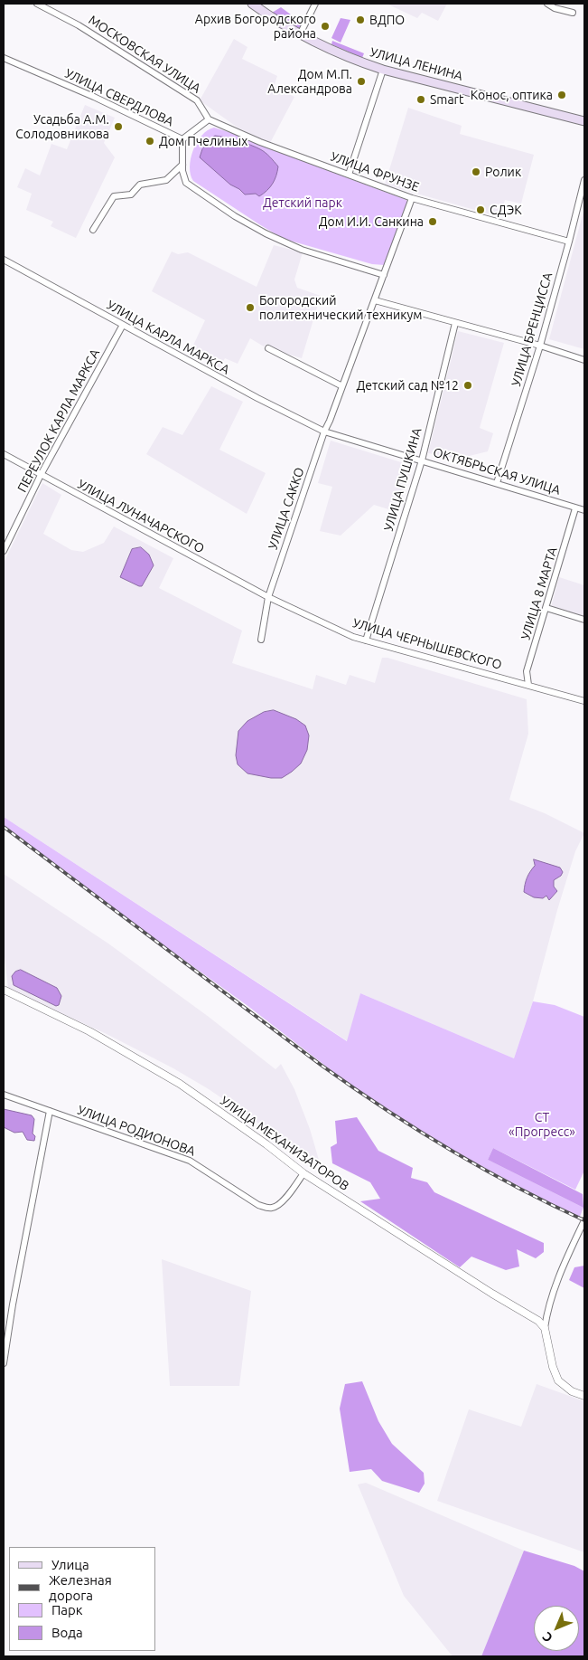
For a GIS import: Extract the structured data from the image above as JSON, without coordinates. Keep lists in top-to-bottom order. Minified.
{"streets":{"main road":["УЛИЦА ЛЕНИНА"],"street":["МОСКОВСКАЯ УЛИЦА","УЛИЦА СВЕРДЛОВА","УЛИЦА ФРУНЗЕ","УЛИЦА БРЕНЦИССА","УЛИЦА КАРЛА МАРКСА","ПЕРЕУЛОК КАРЛА МАРКСА","ОКТЯБРЬСКАЯ УЛИЦА","УЛИЦА ПУШКИНА","УЛИЦА САККО","УЛИЦА ЛУНАЧАРСКОГО","УЛИЦА 8 МАРТА","УЛИЦА ЧЕРНЫШЕВСКОГО","УЛИЦА РОДИОНОВА","УЛИЦА МЕХАНИЗАТОРОВ"]},"crossings":[["МОСКОВСКАЯ УЛИЦА","УЛИЦА ФРУНЗЕ"],["УЛИЦА СВЕРДЛОВА","УЛИЦА САККО"],["УЛИЦА ФРУНЗЕ","УЛИЦА БРЕНЦИССА"],["УЛИЦА ФРУНЗЕ","УЛИЦА САККО"],["УЛИЦА БРЕНЦИССА","ОКТЯБРЬСКАЯ УЛИЦА"],["УЛИЦА КАРЛА МАРКСА","ПЕРЕУЛОК КАРЛА МАРКСА"],["УЛИЦА КАРЛА МАРКСА","ОКТЯБРЬСКАЯ УЛИЦА"],["УЛИЦА КАРЛА МАРКСА","УЛИЦА САККО"],["ПЕРЕУЛОК КАРЛА МАРКСА","УЛИЦА ЛУНАЧАРСКОГО"],["ОКТЯБРЬСКАЯ УЛИЦА","УЛИЦА ПУШКИНА"],["ОКТЯБРЬСКАЯ УЛИЦА","УЛИЦА САККО"],["ОКТЯБРЬСКАЯ УЛИЦА","УЛИЦА 8 МАРТА"],["УЛИЦА ПУШКИНА","УЛИЦА ЧЕРНЫШЕВСКОГО"],["УЛИЦА САККО","УЛИЦА ЛУНАЧАРСКОГО"],["УЛИЦА САККО","УЛИЦА ЧЕРНЫШЕВСКОГО"],["УЛИЦА ЛУНАЧАРСКОГО","УЛИЦА ЧЕРНЫШЕВСКОГО"],["УЛИЦА 8 МАРТА","УЛИЦА ЧЕРНЫШЕВСКОГО"],["УЛИЦА РОДИОНОВА","УЛИЦА МЕХАНИЗАТОРОВ"]],"parks":["Детский парк","СТ «Прогресс»"],"places":["ВДПО","Архив Богородского района","Дом М.П. Александрова","Конос, оптика","Smart","Усадьба А.М. Солодовникова","Дом Пчелиных","Ролик","СДЭК","Дом И.И. Санкина","Богородский политехнический техникум","Детский сад №12"],"legend":["Улица","Железная дорога","Парк","Вода"],"north":"bottom left"}
